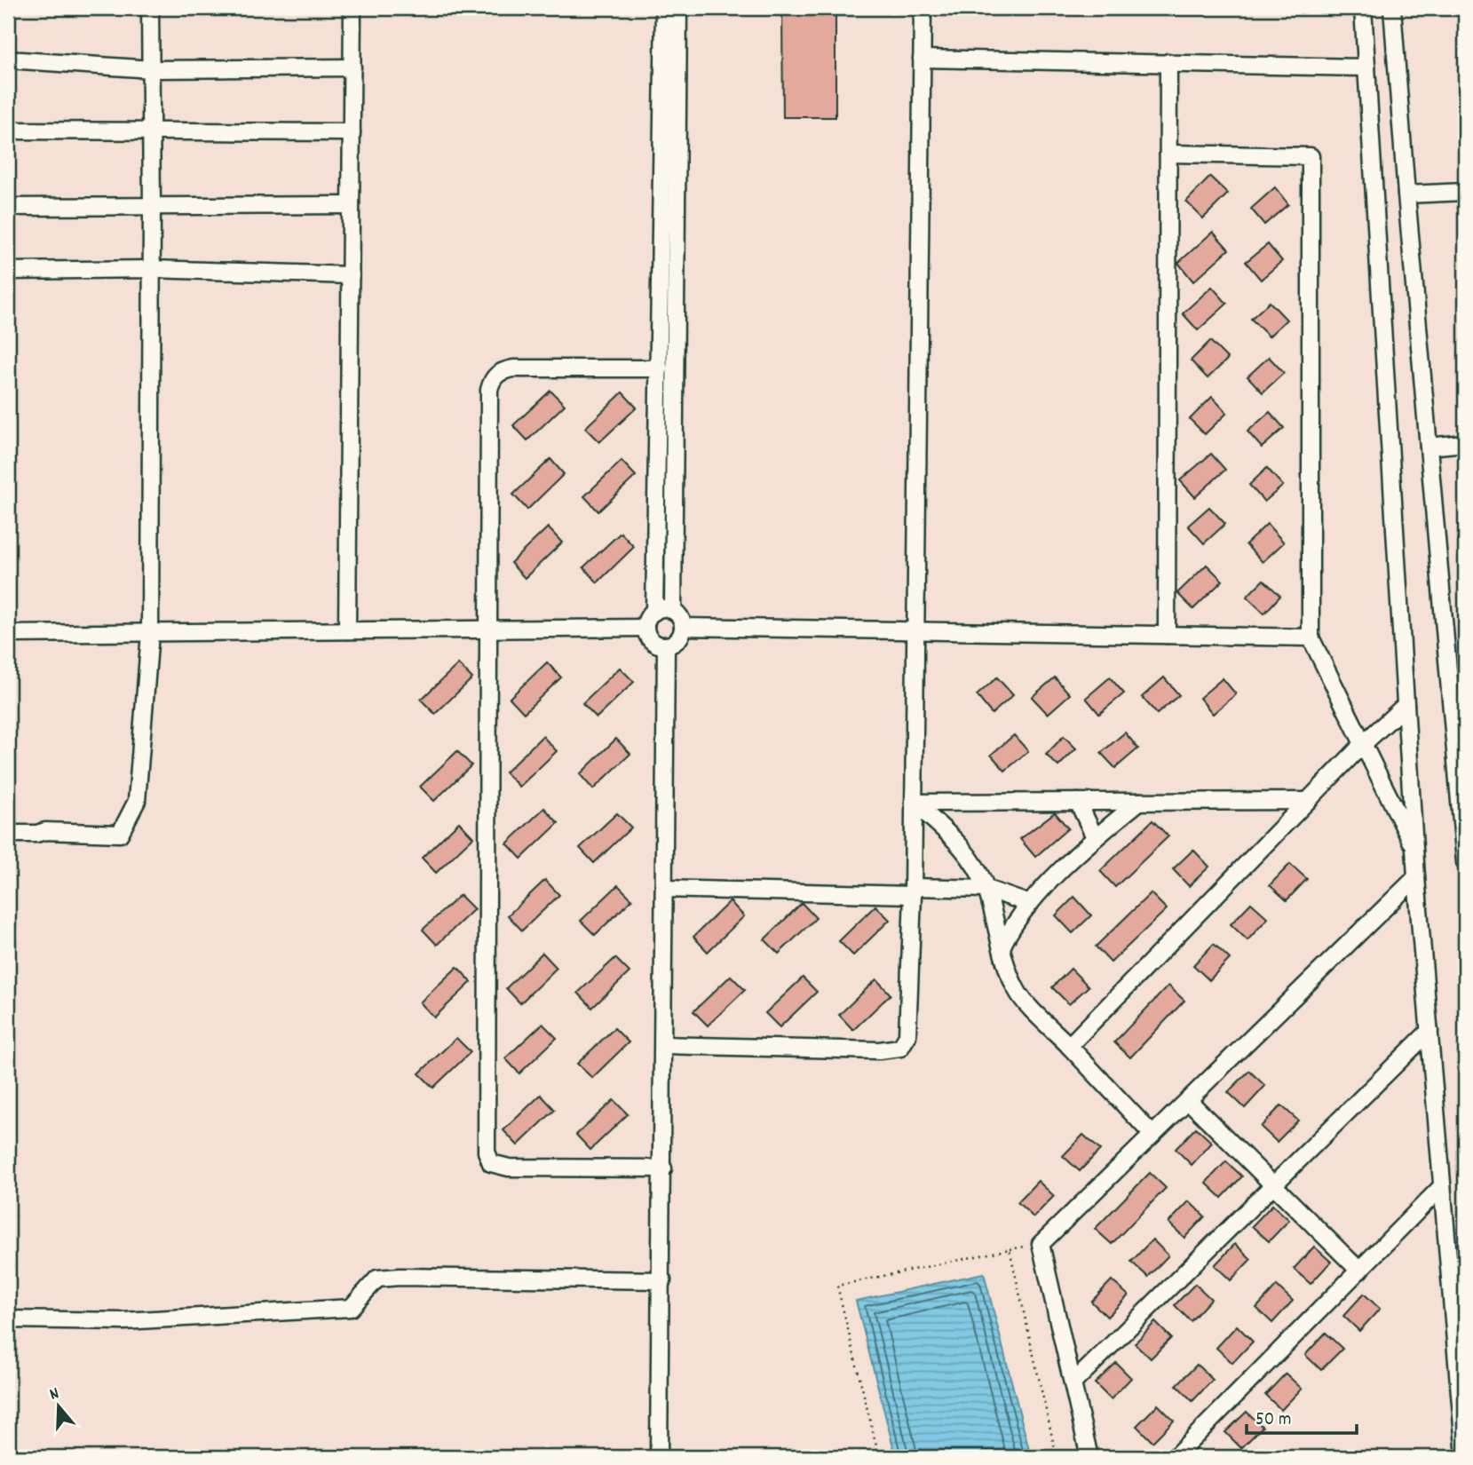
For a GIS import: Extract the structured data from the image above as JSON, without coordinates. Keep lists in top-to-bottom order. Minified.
{"scale_bar":"50 m","north":"top"}
